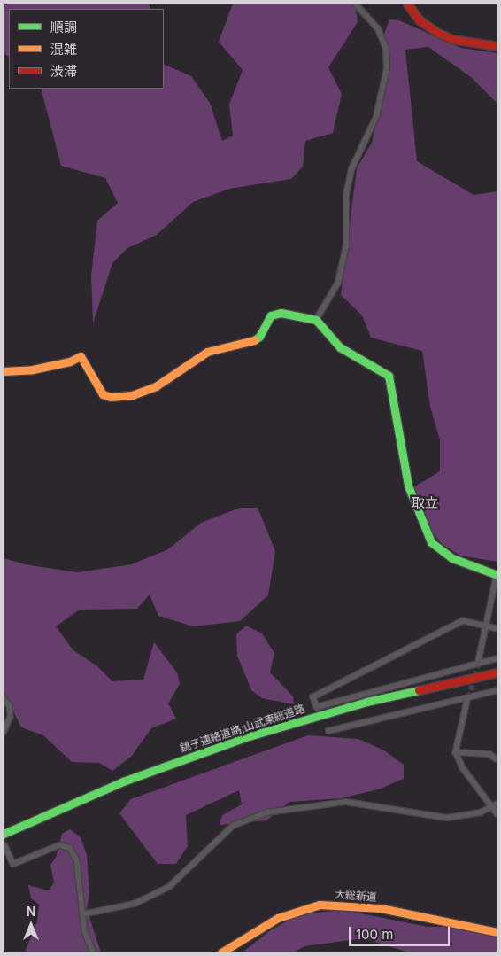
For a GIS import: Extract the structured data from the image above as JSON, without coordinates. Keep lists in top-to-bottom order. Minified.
{"streets":{"main road":["銚子連絡道路;山武東総道路","大総新道"]},"districts":["取立"],"legend":["順調","混雑","渋滞"],"scale_bar":"100 m","north":"top"}
